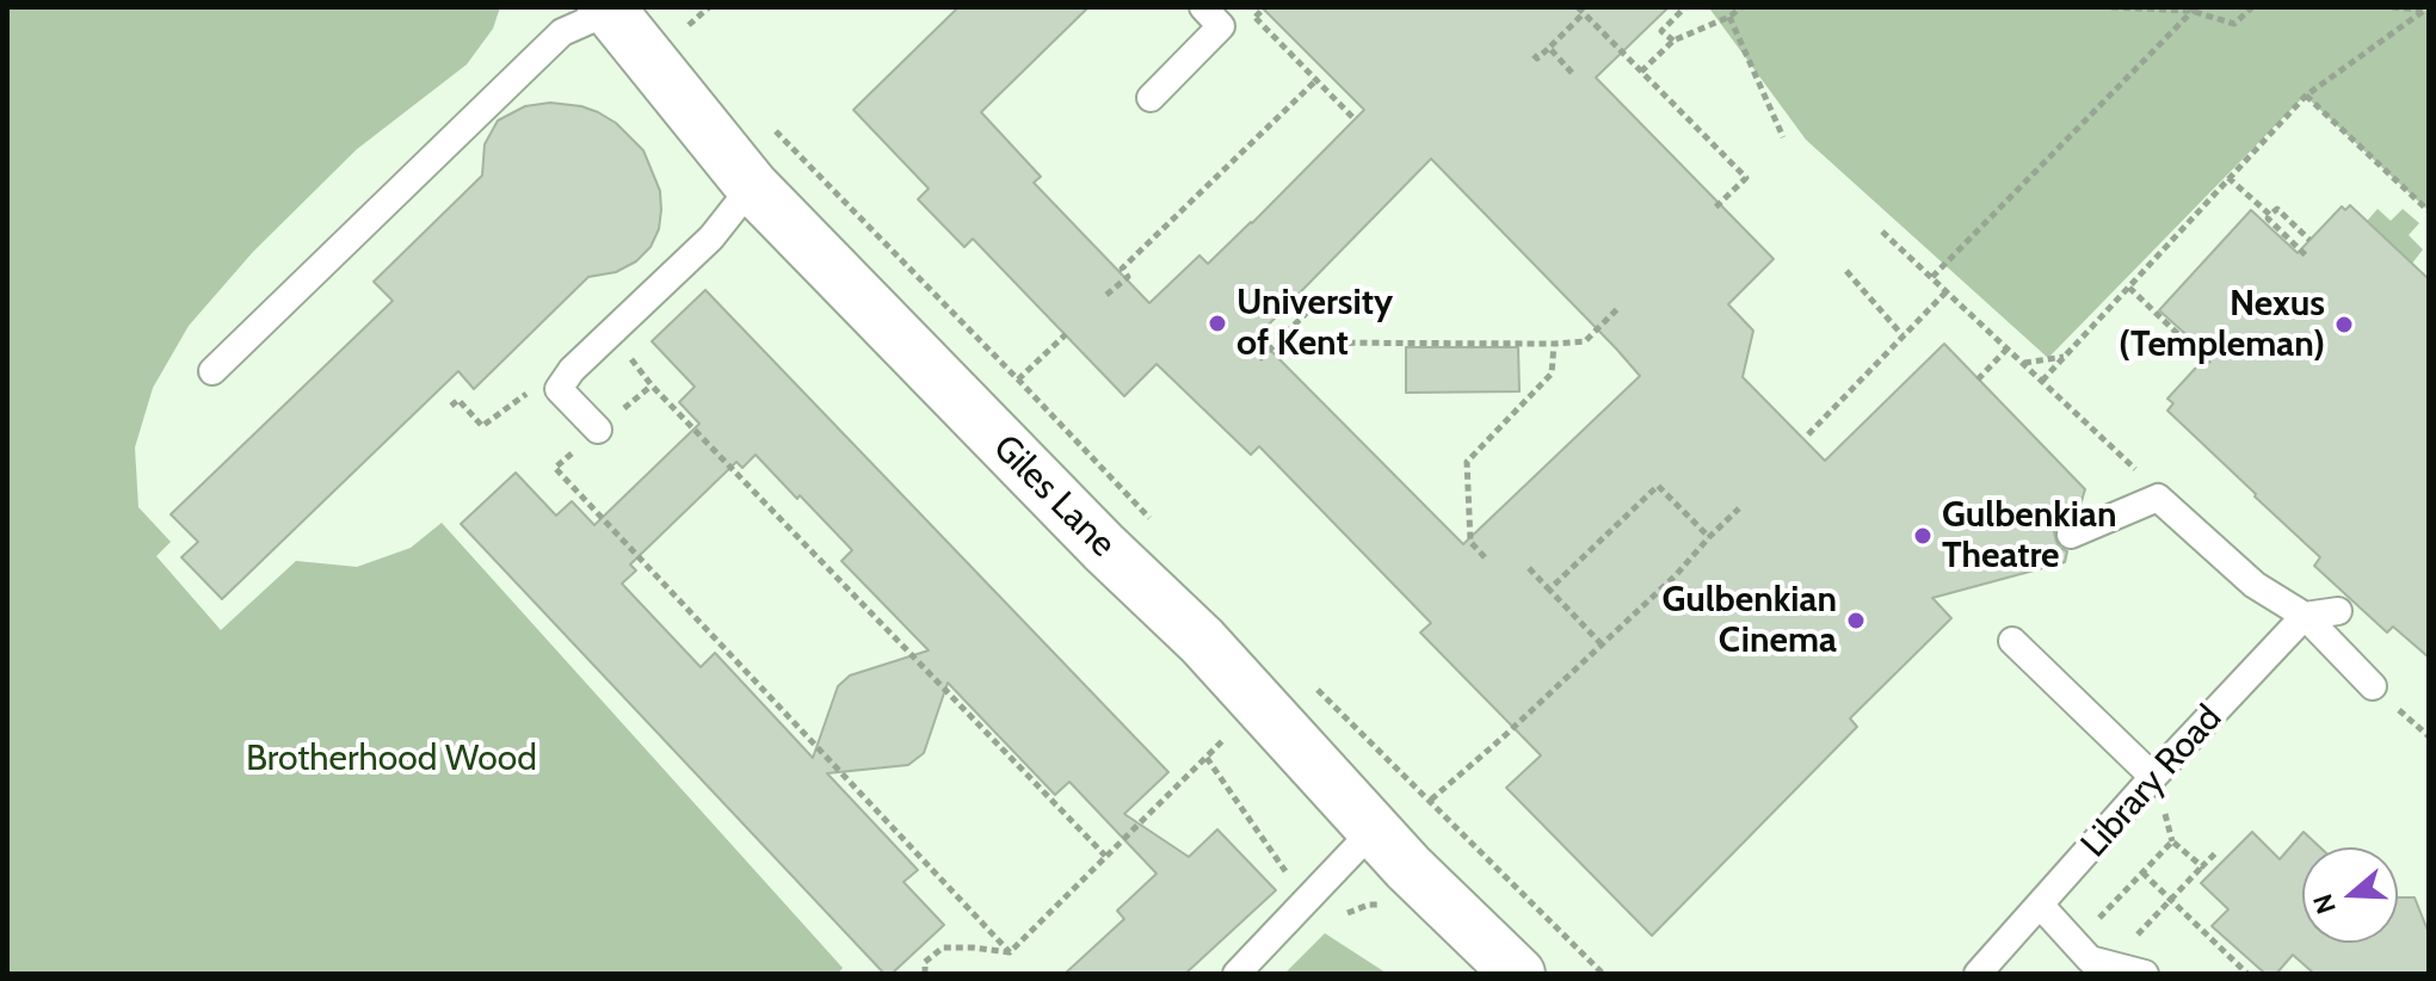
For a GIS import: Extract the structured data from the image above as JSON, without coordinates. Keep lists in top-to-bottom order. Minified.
{"streets":{"street":["Giles Lane"],"lane":["Library Road"]},"parks":["Brotherhood Wood"],"places":["University of Kent","Nexus (Templeman)","Gulbenkian Theatre","Gulbenkian Cinema"],"north":"left"}
